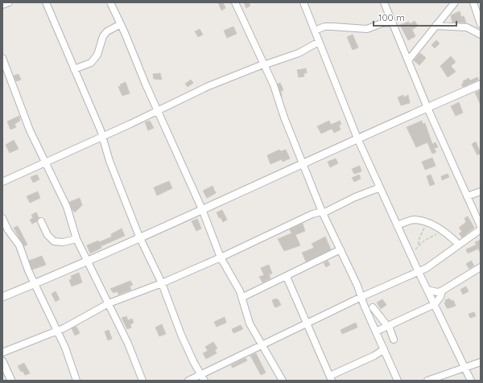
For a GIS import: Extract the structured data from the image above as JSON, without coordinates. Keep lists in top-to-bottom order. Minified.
{"scale_bar":"100 m"}
